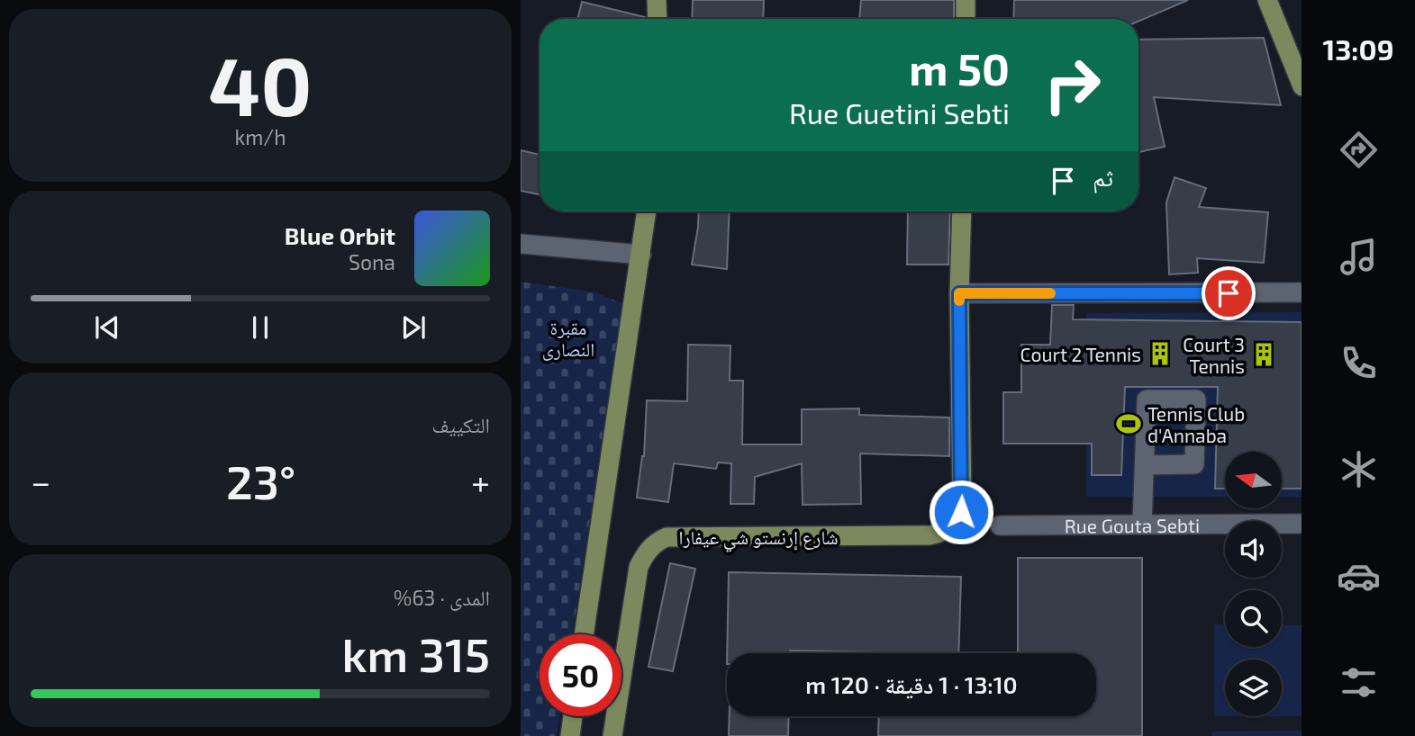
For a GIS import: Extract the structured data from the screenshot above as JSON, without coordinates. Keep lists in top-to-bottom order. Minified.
{"streets":{"main road":["شارع إرنستو شي عيفارا"],"street":["Rue Gouta Sebti"]},"parks":["مقبرة النصارى"],"places":{"building":["Court 2 Tennis","Court 3 Tennis"],"sports":["Tennis Club d'Annaba"]},"north":"left","page":{"tabs":"13:09","tile":[["40","km/h"],"التكييف",["المدى · 63%","315 km"]],"turn":["50 m","Rue Guetini Sebti"],"then":"ثم","song":["Blue Orbit","Sona"],"heat":["−","23°","+"],"limit":"50","trip":"13:10 · 1 دقيقة · 120 m"}}
